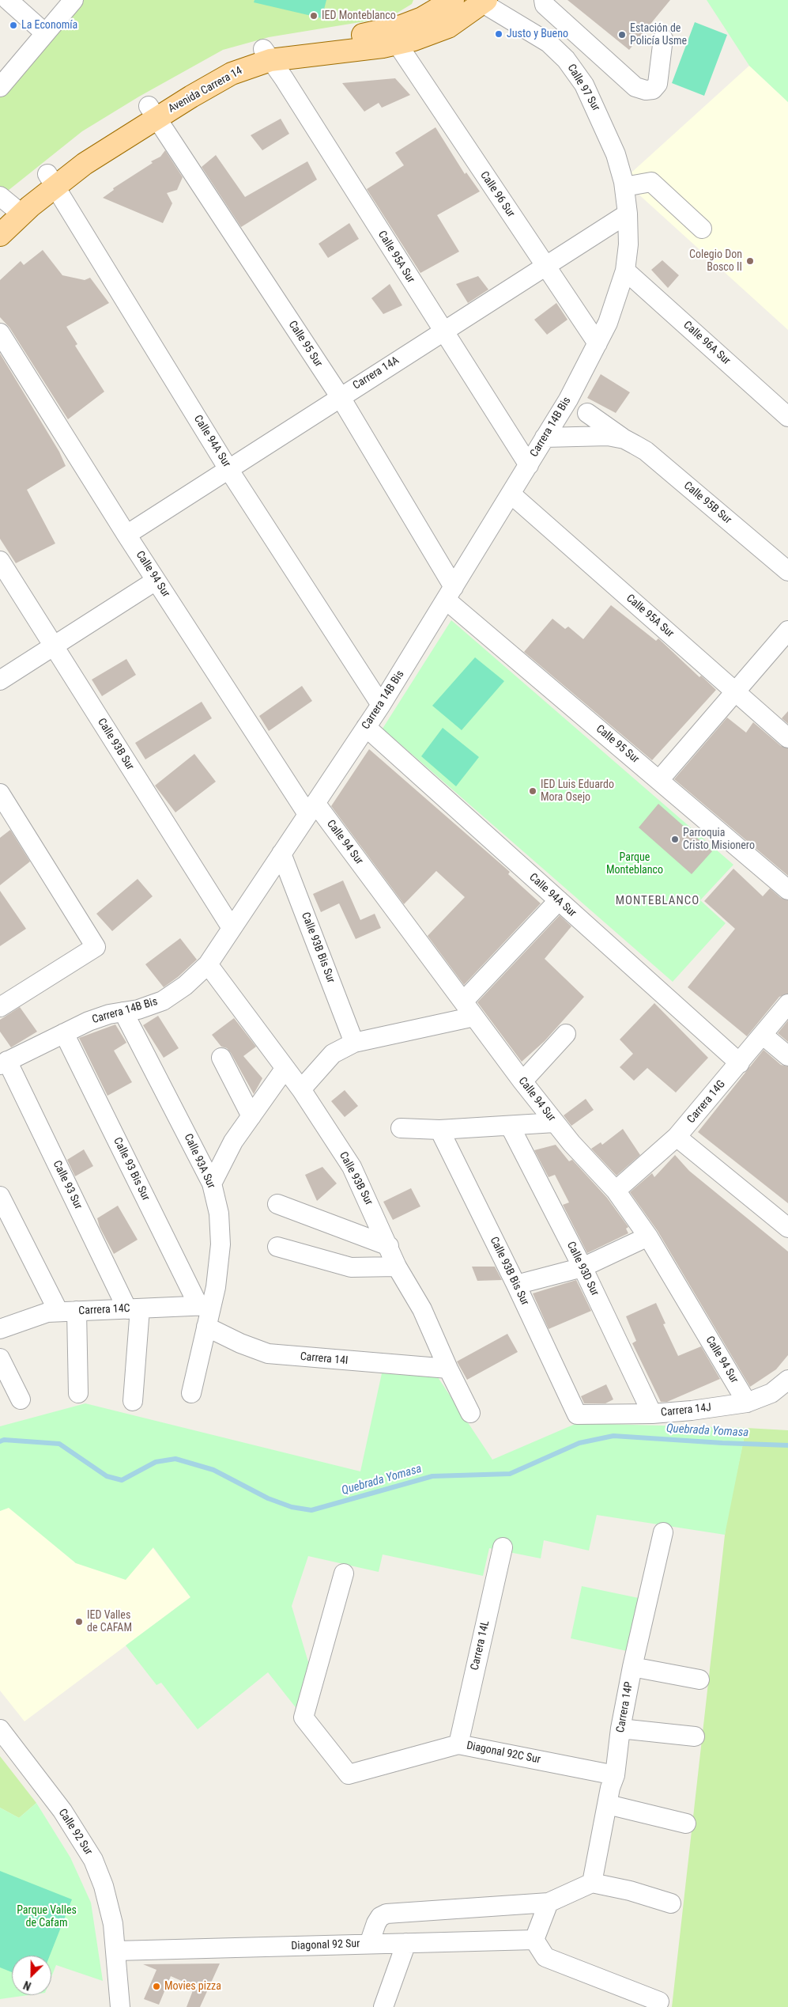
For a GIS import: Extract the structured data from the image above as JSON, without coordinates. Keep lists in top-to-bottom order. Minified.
{"streets":{"main road":["Avenida Carrera 14"],"street":["Calle 97 Sur","Calle 96 Sur","Calle 95A Sur","Calle 96A Sur","Calle 95 Sur","Carrera 14A","Carrera 14B Bis","Calle 94A Sur","Calle 95B Sur","Calle 94 Sur","Calle 93B Sur","Calle 93B Bis Sur","Carrera 14G","Calle 93A Sur","Calle 93 Bis Sur","Calle 93 Sur","Calle 93D Sur","Carrera 14C","Carrera 14I","Carrera 14J","Carrera 14L","Carrera 14P","Diagonal 92C Sur","Calle 92 Sur","Diagonal 92 Sur"]},"crossings":[["Calle 97 Sur","Avenida Carrera 14"],["Calle 97 Sur","Carrera 14A"],["Calle 97 Sur","Carrera 14B Bis"],["Avenida Carrera 14","Calle 96 Sur"],["Avenida Carrera 14","Calle 95A Sur"],["Avenida Carrera 14","Calle 95 Sur"],["Avenida Carrera 14","Calle 94A Sur"],["Calle 96 Sur","Carrera 14A"],["Calle 96 Sur","Carrera 14B Bis"],["Calle 95A Sur","Carrera 14A"],["Calle 95A Sur","Carrera 14B Bis"],["Calle 96A Sur","Carrera 14B Bis"],["Calle 95 Sur","Carrera 14A"],["Calle 95 Sur","Carrera 14B Bis"],["Carrera 14A","Carrera 14B Bis"],["Carrera 14A","Calle 94A Sur"],["Carrera 14A","Calle 94 Sur"],["Carrera 14B Bis","Calle 94A Sur"],["Carrera 14B Bis","Calle 95B Sur"],["Carrera 14B Bis","Calle 94 Sur"],["Carrera 14B Bis","Calle 93B Sur"],["Carrera 14B Bis","Calle 93B Bis Sur"],["Carrera 14B Bis","Calle 93A Sur"],["Carrera 14B Bis","Calle 93 Bis Sur"],["Carrera 14B Bis","Calle 93 Sur"],["Calle 94A Sur","Carrera 14G"],["Calle 94 Sur","Carrera 14G"],["Calle 94 Sur","Carrera 14J"],["Calle 93B Sur","Carrera 14I"],["Calle 93B Bis Sur","Carrera 14J"],["Calle 93A Sur","Calle 93 Bis Sur"],["Calle 93A Sur","Carrera 14C"],["Calle 93A Sur","Carrera 14I"],["Calle 93 Bis Sur","Carrera 14C"],["Calle 93 Sur","Carrera 14C"],["Calle 93D Sur","Carrera 14J"],["Carrera 14L","Diagonal 92C Sur"],["Carrera 14P","Diagonal 92C Sur"],["Calle 92 Sur","Diagonal 92 Sur"]],"districts":["MONTEBLANCO"],"water":["Quebrada Yomasa"],"parks":["Parque Monteblanco","Parque Valles de Cafam"],"places":["IED Monteblanco","La Economía","Justo y Bueno","Estación de Policía Usme","Colegio Don Bosco II","IED Luis Eduardo Mora Osejo","Parroquia Cristo Misionero","IED Valles de CAFAM","Movies pizza"],"north":"bottom left"}
